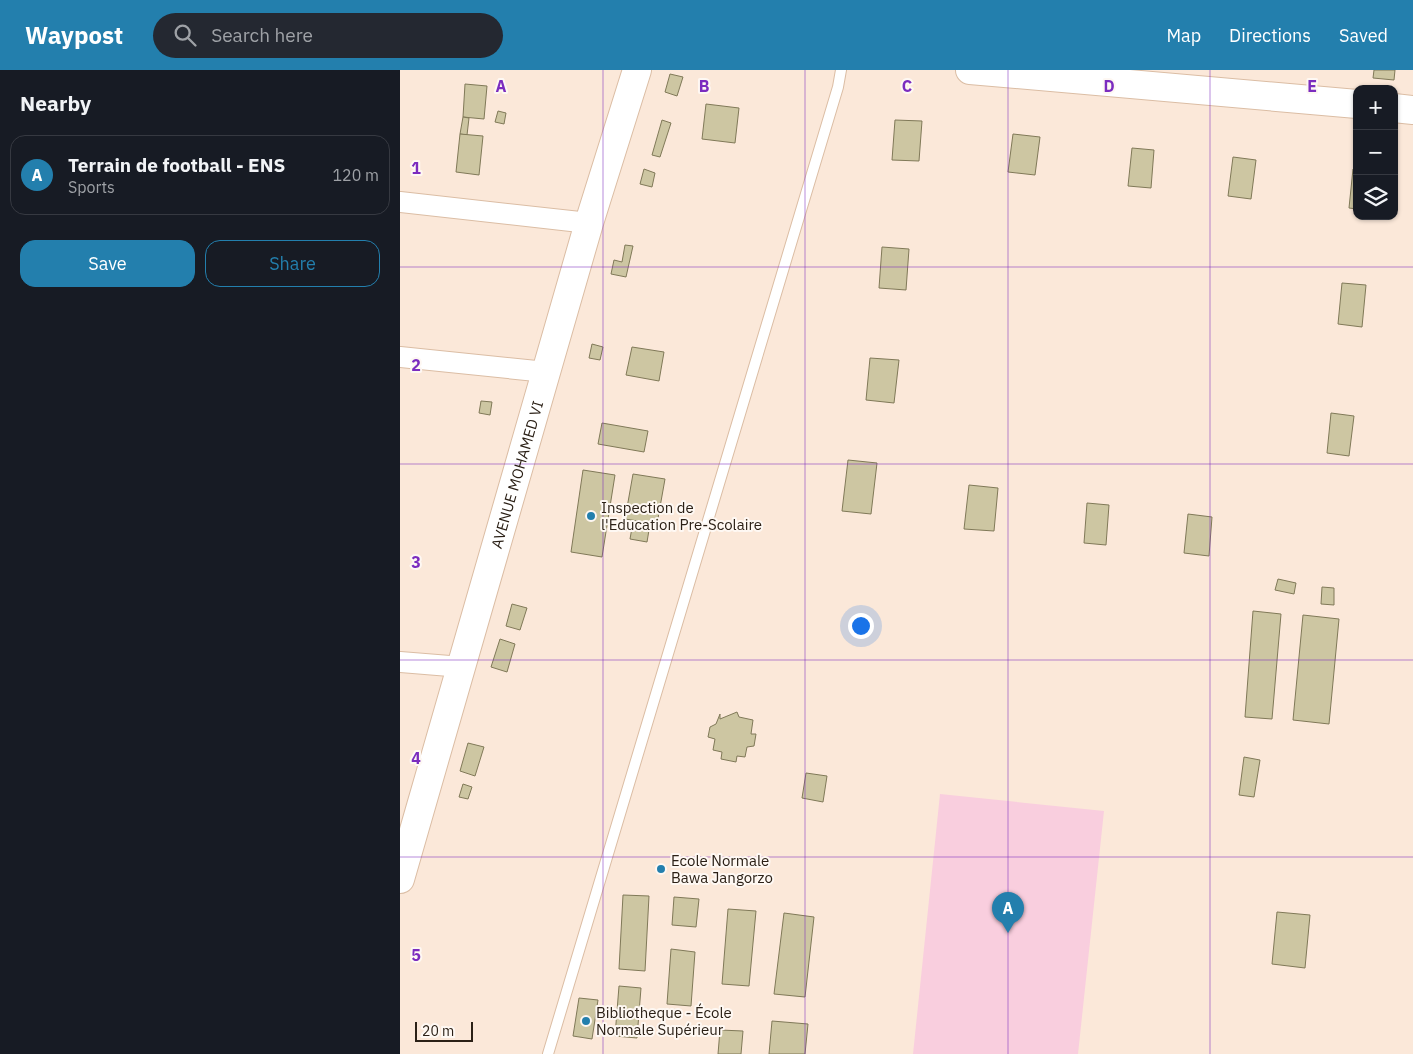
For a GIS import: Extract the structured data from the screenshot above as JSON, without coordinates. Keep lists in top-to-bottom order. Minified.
{"streets":{"street":["AVENUE MOHAMED VI"]},"places":["Inspection de l'Education Pre-Scolaire","Ecole Normale Bawa Jangorzo","Bibliotheque - École Normale Supérieur"],"scale_bar":"20 m","page":{"header":"Waypost","search":"Search here","nav":["Map","Directions","Saved"],"heading":"Nearby","map_buttons":["+","−"],"list":[{"mark":"A","name":"Terrain de football - ENS","note":"Sports","value":"120 m"}],"buttons":["Save","Share"],"pins":"A","scale":"20 m"},"grid":{"columns":["A","B","C","D","E"],"rows":["1","2","3","4","5"]}}
